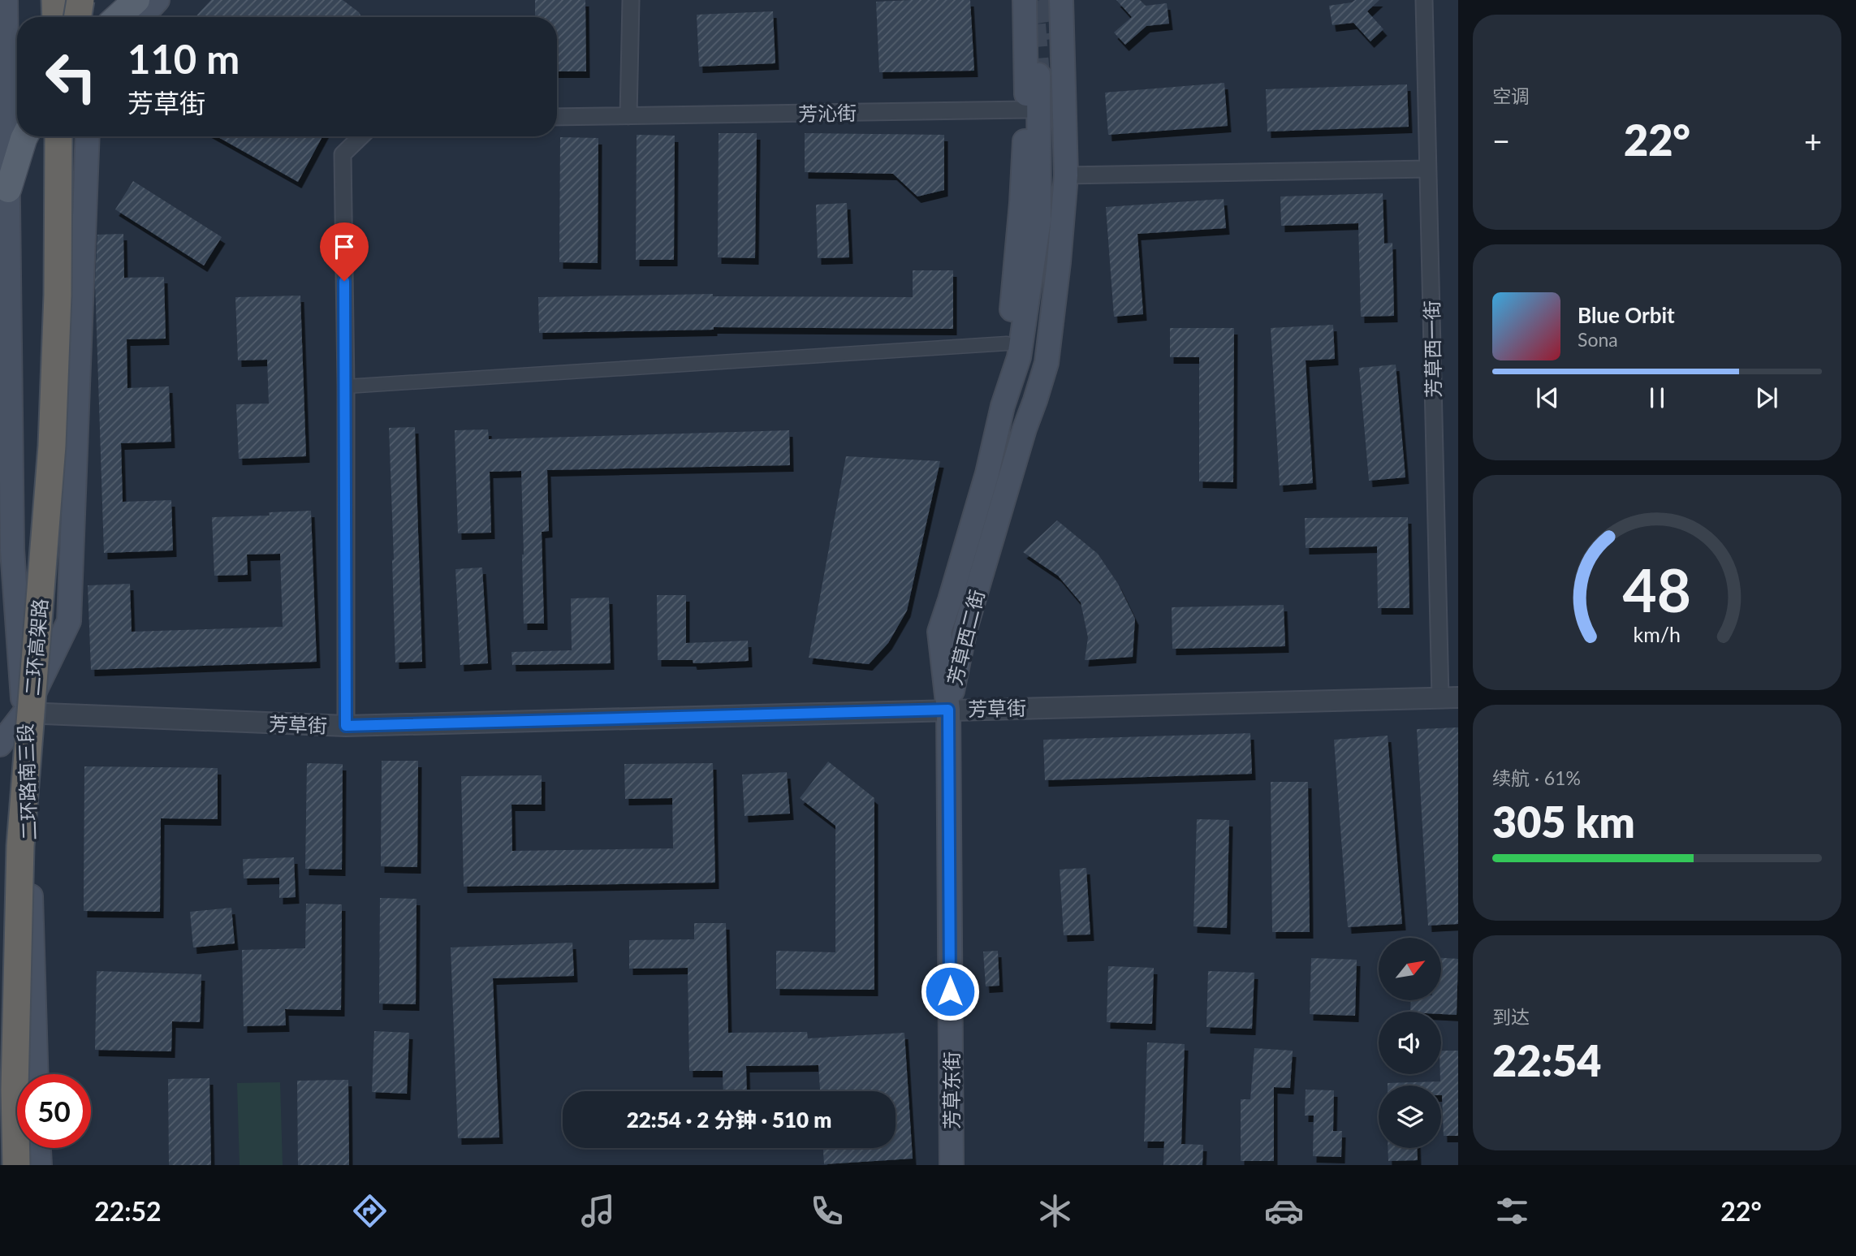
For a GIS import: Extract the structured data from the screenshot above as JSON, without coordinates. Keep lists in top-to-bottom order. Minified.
{"streets":{"highway":["二环高架路"],"main road":["芳草西二街","二环路南三段","芳草东街"],"street":["芳沁街","芳草西一街","芳草街"]},"crossings":[["芳草西一街","芳草街"],["芳草西二街","芳草街"],["芳草西二街","芳草东街"],["芳草街","二环路南三段"],["芳草街","芳草东街"]],"north":"top right","page":{"tile":["空调",["续航 · 61%","305 km"],["到达","22:54"]],"turn":["110 m","芳草街"],"heat":["−","22°","+"],"song":["Blue Orbit","Sona"],"limit":"50","trip":"22:54 · 2 分钟 · 510 m","tabs":["22:52","22°"],"gauge":["48","km/h"]}}
